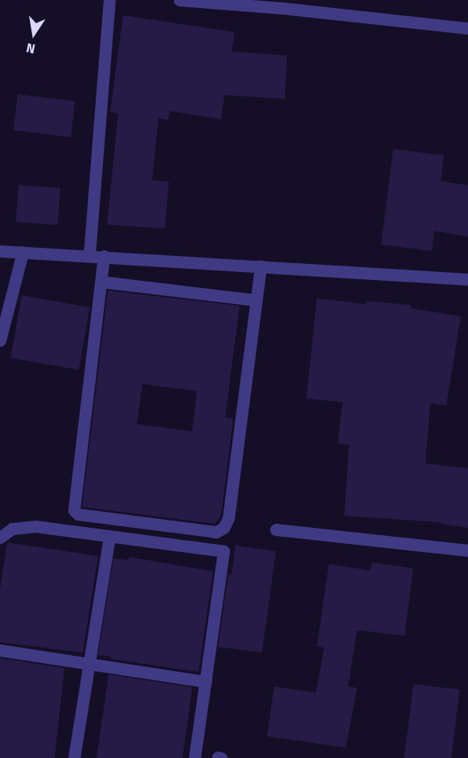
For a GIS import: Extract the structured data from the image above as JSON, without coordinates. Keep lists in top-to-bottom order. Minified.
{"north":"bottom"}
